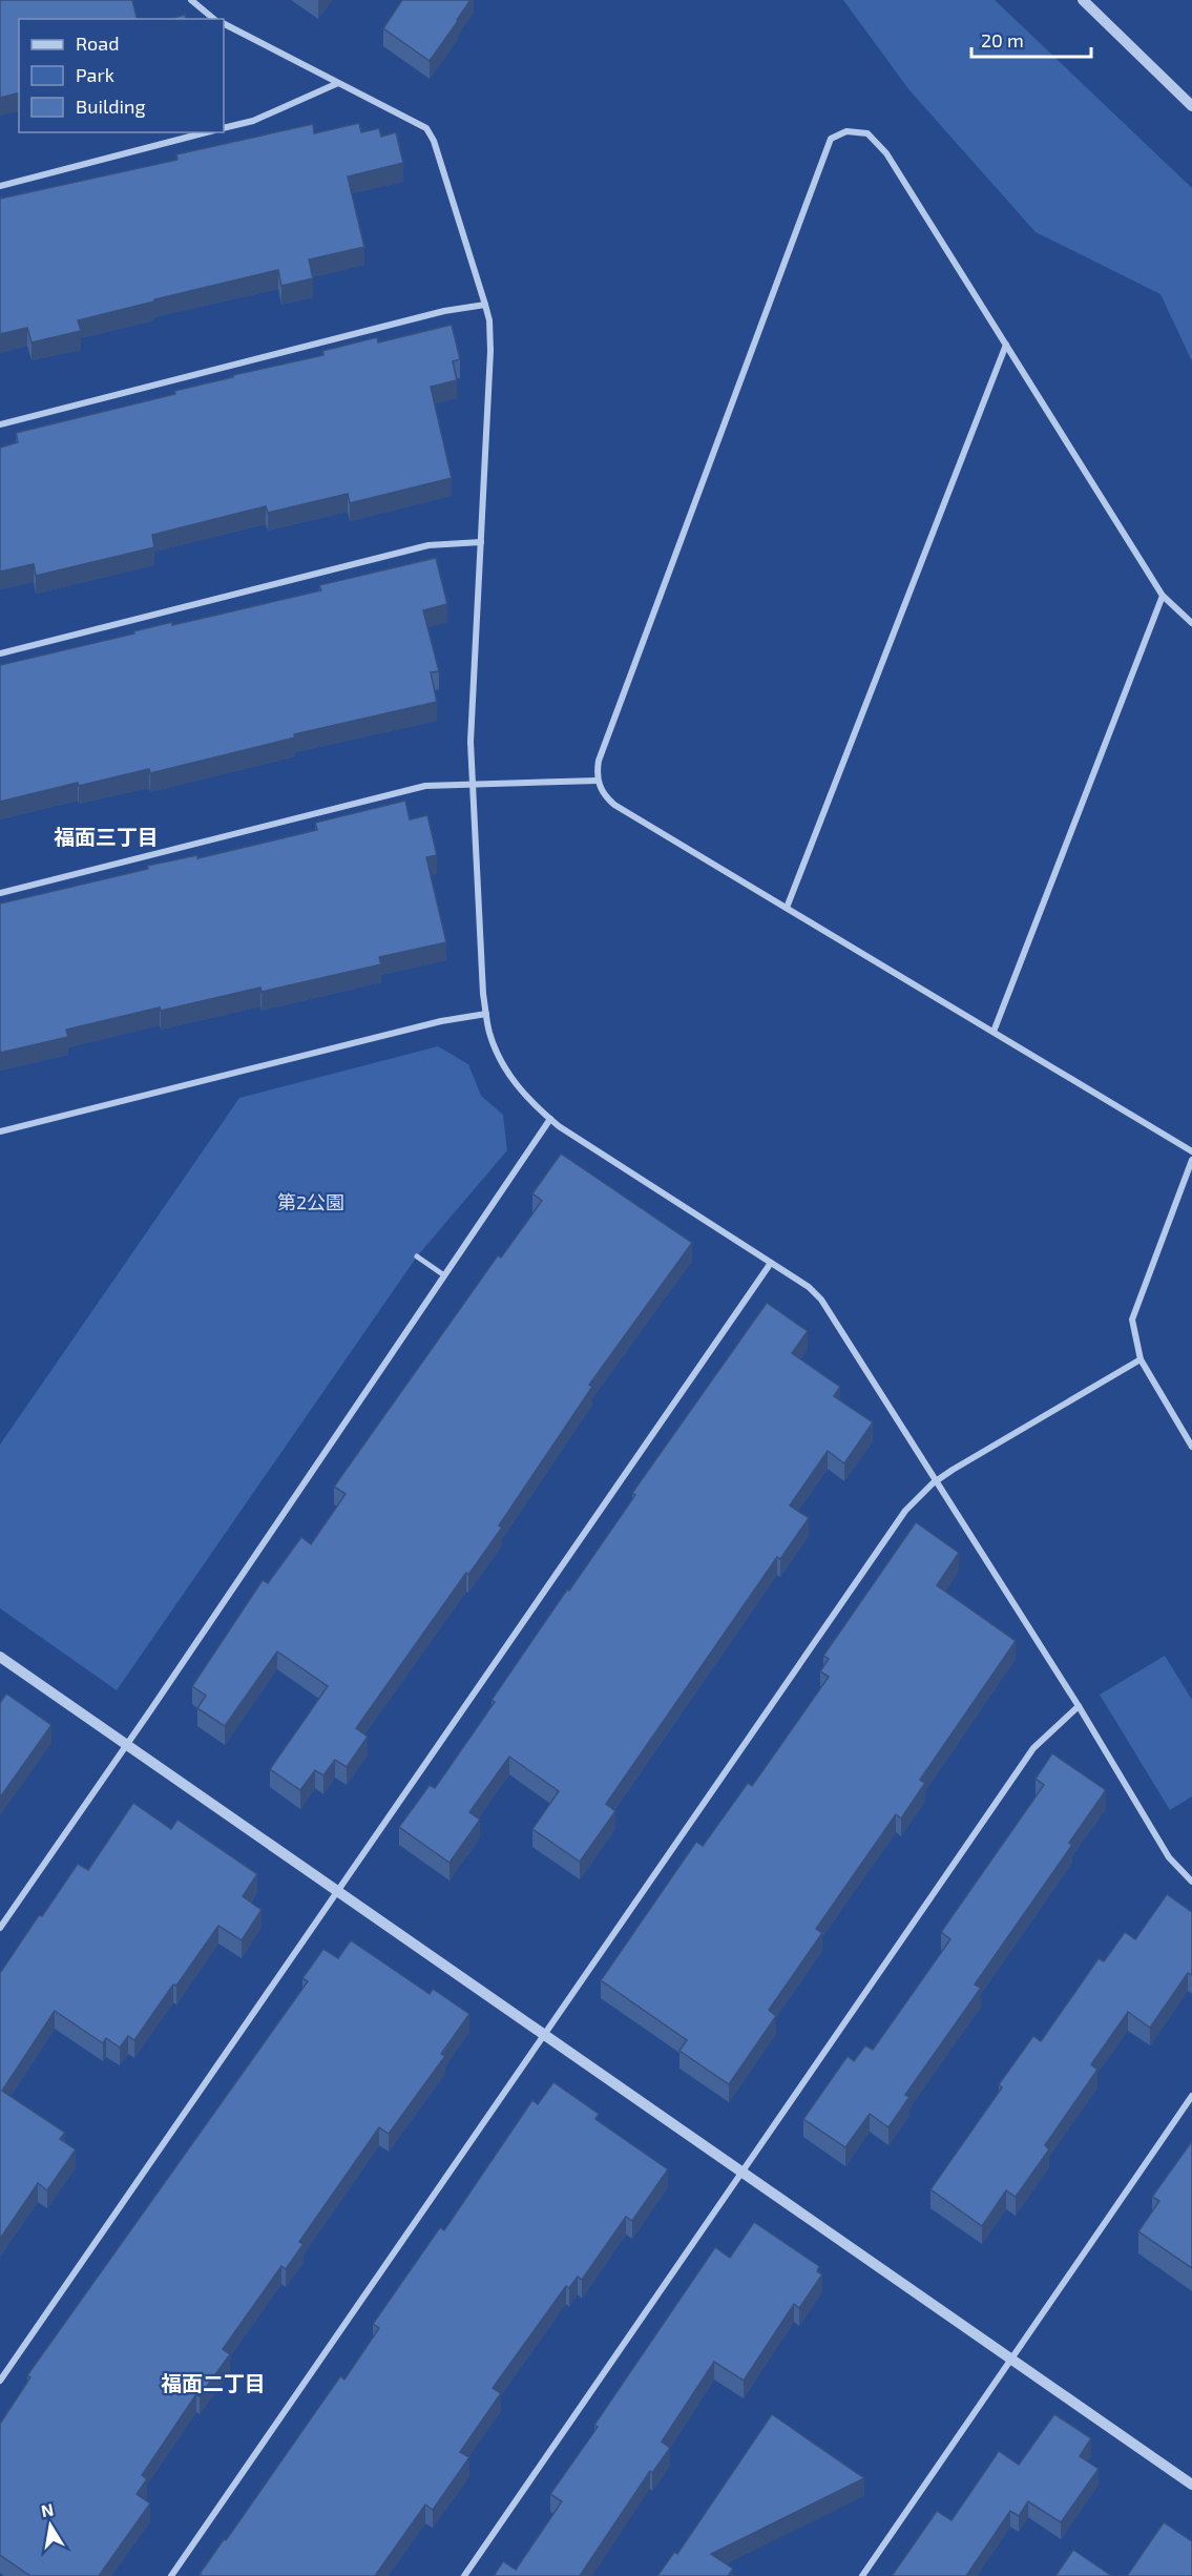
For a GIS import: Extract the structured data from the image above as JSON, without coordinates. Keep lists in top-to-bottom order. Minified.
{"districts":["福面三丁目","福面二丁目"],"parks":["第2公園"],"legend":["Road","Park","Building"],"scale_bar":"20 m","north":"top"}
